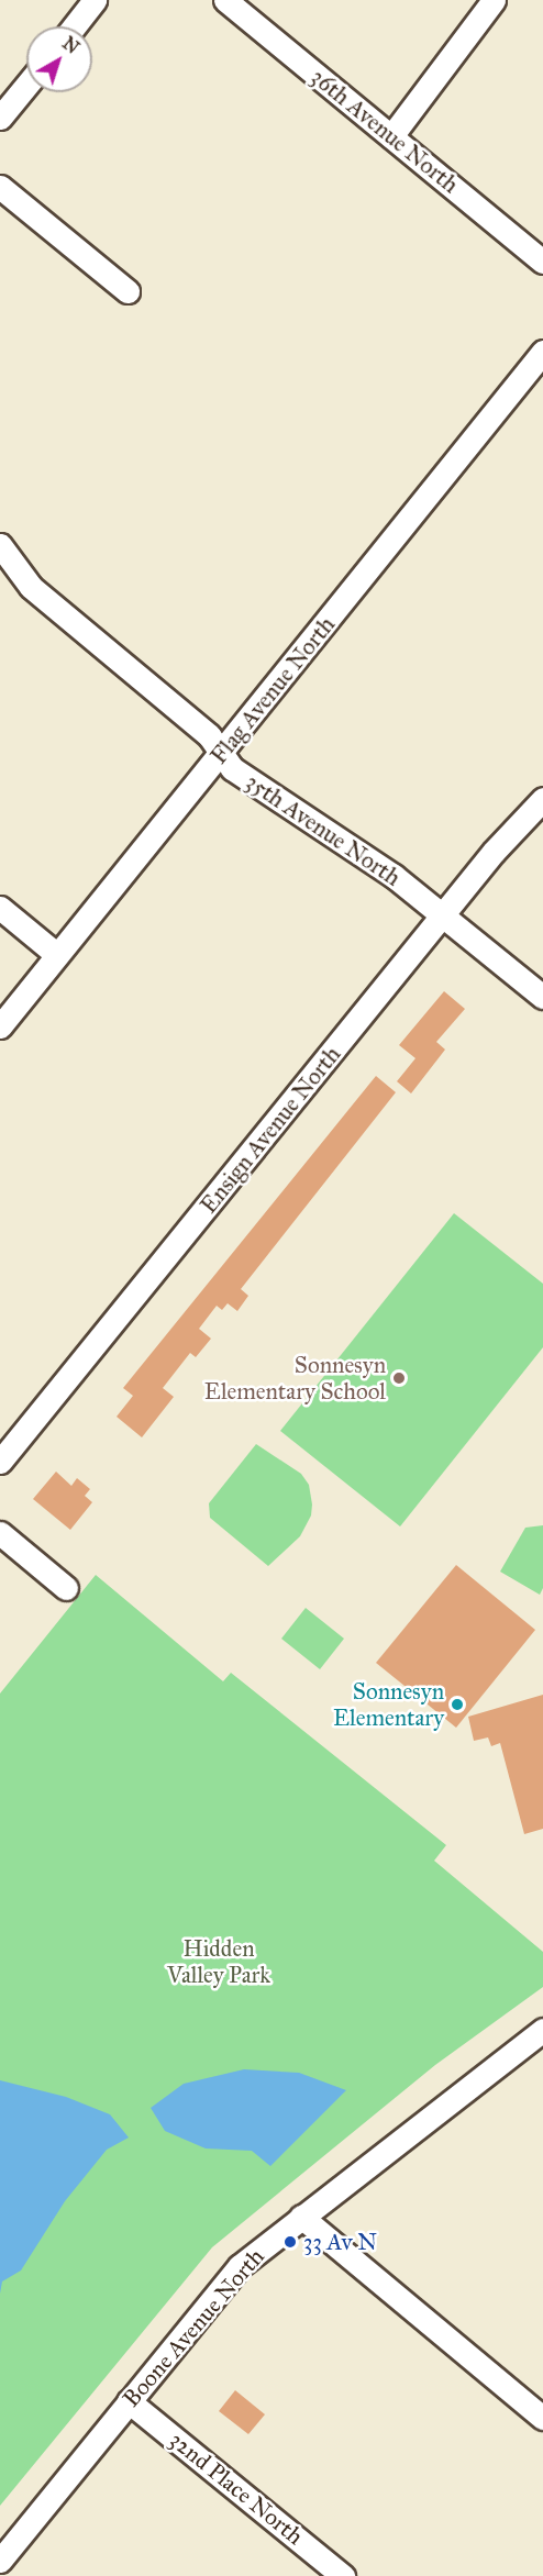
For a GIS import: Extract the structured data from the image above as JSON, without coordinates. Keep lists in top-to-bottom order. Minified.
{"streets":{"street":["36th Avenue North","Flag Avenue North","35th Avenue North","Ensign Avenue North","Boone Avenue North","32nd Place North"]},"crossings":[["Flag Avenue North","35th Avenue North"],["35th Avenue North","Ensign Avenue North"],["Boone Avenue North","32nd Place North"]],"parks":["Hidden Valley Park"],"places":["Sonnesyn Elementary School","Sonnesyn Elementary","33 Av N"],"north":"top right"}
